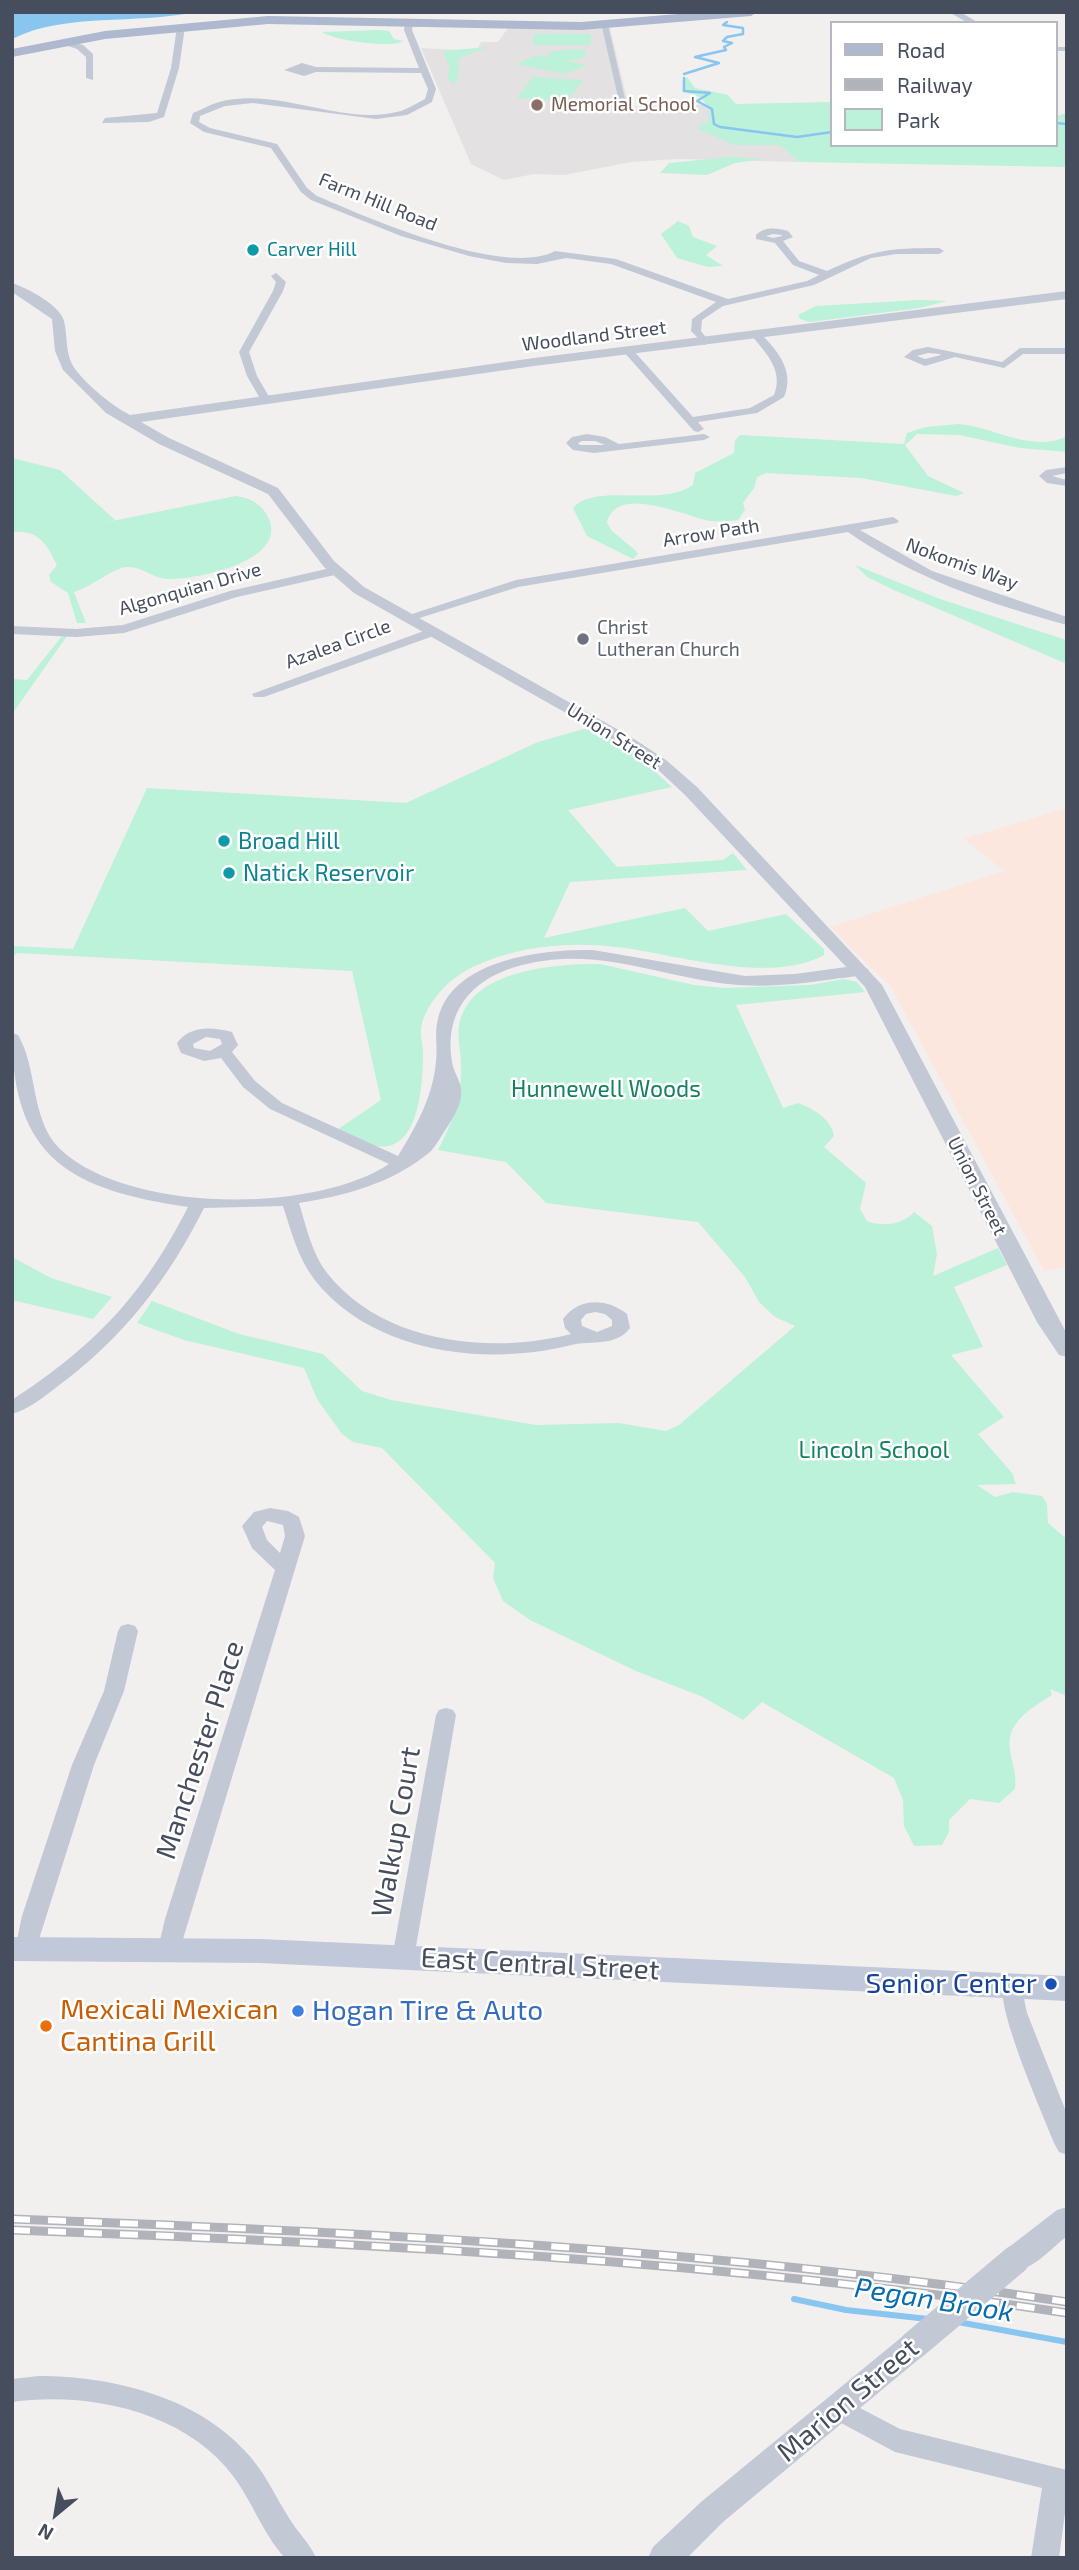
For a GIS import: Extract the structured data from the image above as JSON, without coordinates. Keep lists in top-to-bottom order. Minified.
{"streets":{"main road":["East Central Street"],"street":["Farm Hill Road","Woodland Street","Arrow Path","Nokomis Way","Algonquian Drive","Azalea Circle","Union Street","Manchester Place","Walkup Court","Marion Street"]},"crossings":[["Woodland Street","Union Street"],["Arrow Path","Nokomis Way"],["Arrow Path","Union Street"],["Algonquian Drive","Union Street"],["Azalea Circle","Union Street"],["Manchester Place","East Central Street"],["Walkup Court","East Central Street"]],"water":["Pegan Brook"],"parks":["Hunnewell Woods","Lincoln School"],"places":["Memorial School","Carver Hill","Christ Lutheran Church","Broad Hill","Natick Reservoir","Senior Center","Hogan Tire & Auto","Mexicali Mexican Cantina Grill"],"legend":["Road","Railway","Park"],"north":"bottom left"}
